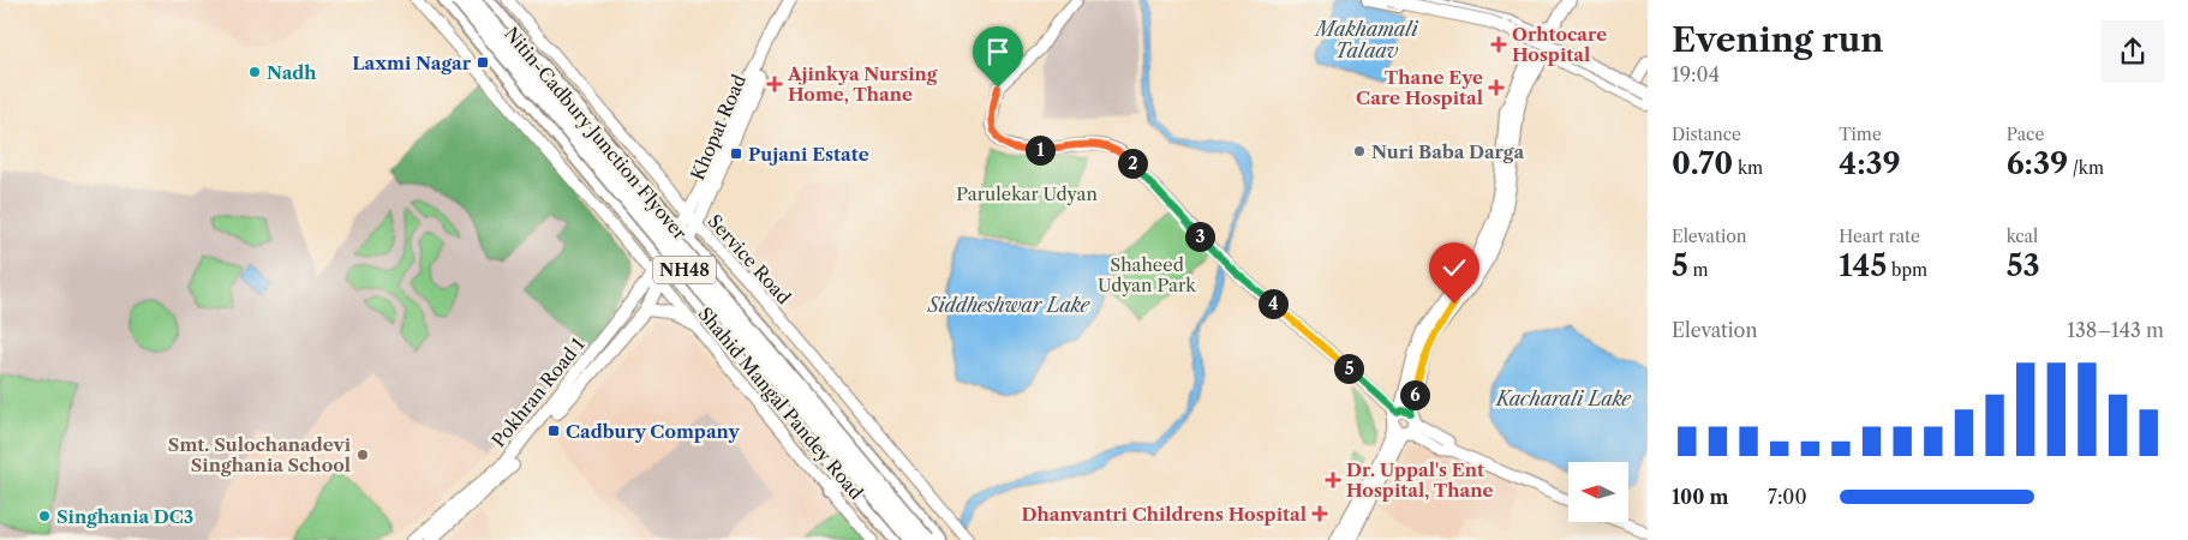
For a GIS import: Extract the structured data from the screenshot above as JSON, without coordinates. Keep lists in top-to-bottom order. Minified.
{"streets":{"highway":["Nitin-Cadbury Junction Flyover","NH48"],"main road":["Khopat Road","Pokhran Road 1"],"street":["Service Road","Shahid Mangal Pandey Road"]},"crossings":[["Khopat Road","Service Road"],["Khopat Road","Pokhran Road 1"],["Pokhran Road 1","Shahid Mangal Pandey Road"]],"water":["Makhamali Talaav","Siddheshwar Lake","Kacharali Lake"],"parks":["Parulekar Udyan","Shaheed Udyan Park"],"places":{"health":["Orhtocare Hospital","Ajinkya Nursing Home, Thane","Thane Eye Care Hospital","Dr. Uppal's Ent Hospital, Thane","Dhanvantri Childrens Hospital"],"transit":["Laxmi Nagar","Pujani Estate","Cadbury Company"],"other":["Nadh","Nuri Baba Darga","Smt. Sulochanadevi Singhania School","Singhania DC3"]},"north":"left","page":{"heading":["Evening run","19:04"],"stats":[["Distance","0.70 km"],["Time","4:39"],["Pace","6:39 /km"],["Elevation","5 m"],["Heart rate","145 bpm"],["kcal","53"]],"pins":["1","2","3","4","5","6"],"chart":["Elevation","138–143 m"],"list":[{"name":"100 m","note":"7:00"}]}}
